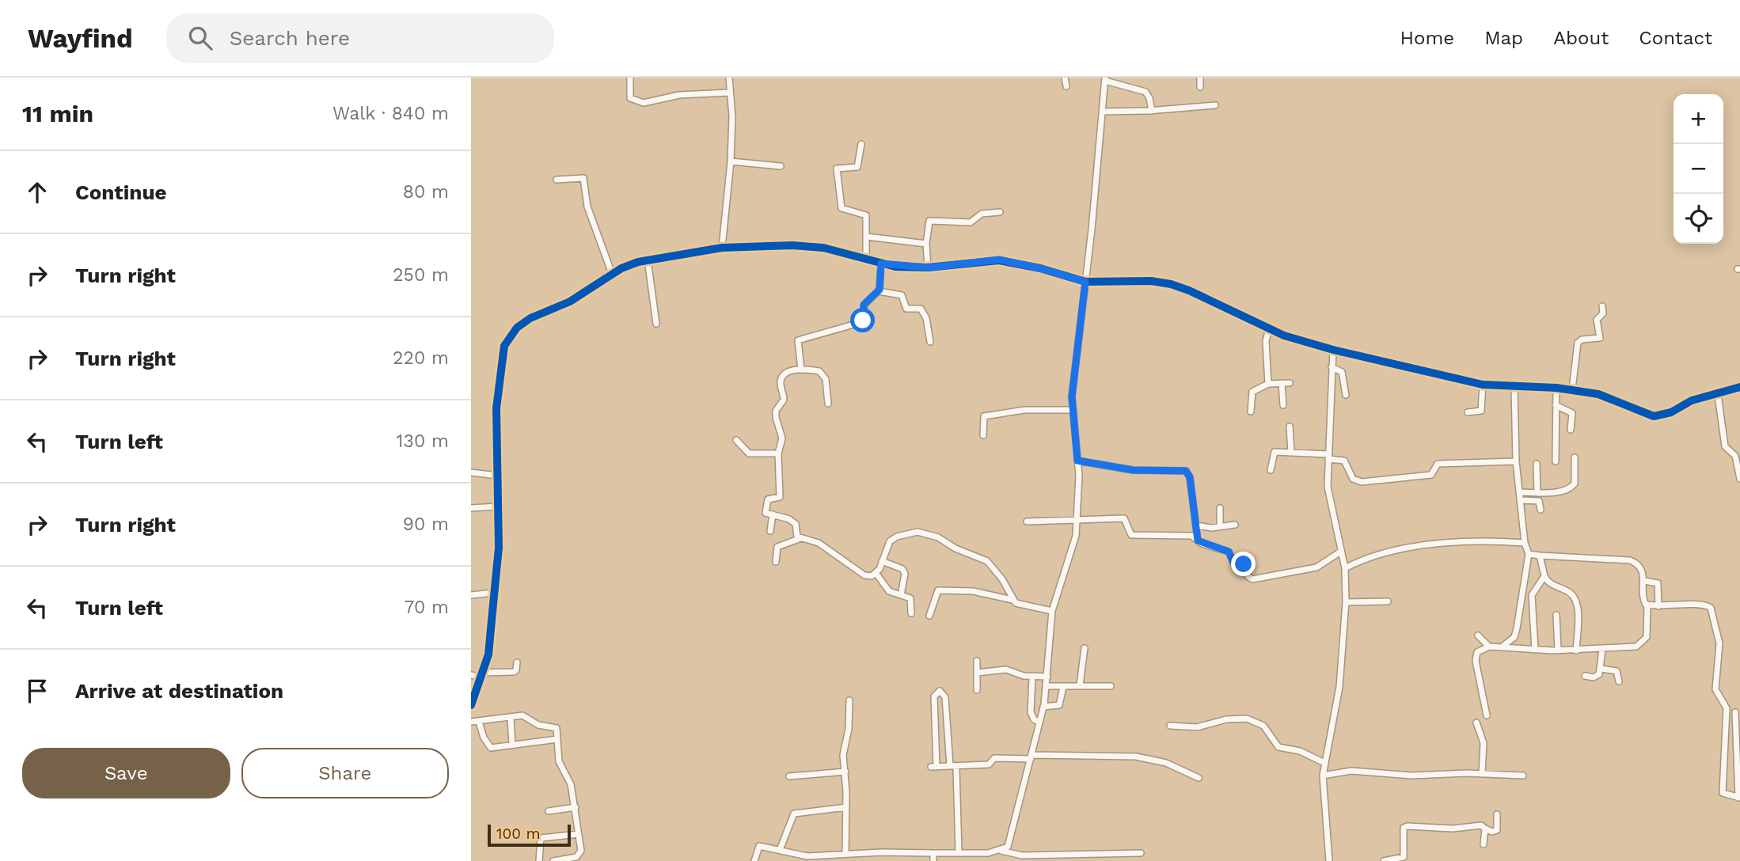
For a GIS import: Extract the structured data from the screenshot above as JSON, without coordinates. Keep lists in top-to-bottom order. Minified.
{"scale_bar":"100 m","page":{"header":"Wayfind","search":"Search here","nav":["Home","Map","About","Contact"],"heading":["11 min","Walk · 840 m"],"map_buttons":["+","−"],"list":[["Continue","80 m"],["Turn right","250 m"],["Turn right","220 m"],["Turn left","130 m"],["Turn right","90 m"],["Turn left","70 m"],"Arrive at destination"],"buttons":["Save","Share"],"scale":"100 m"}}
